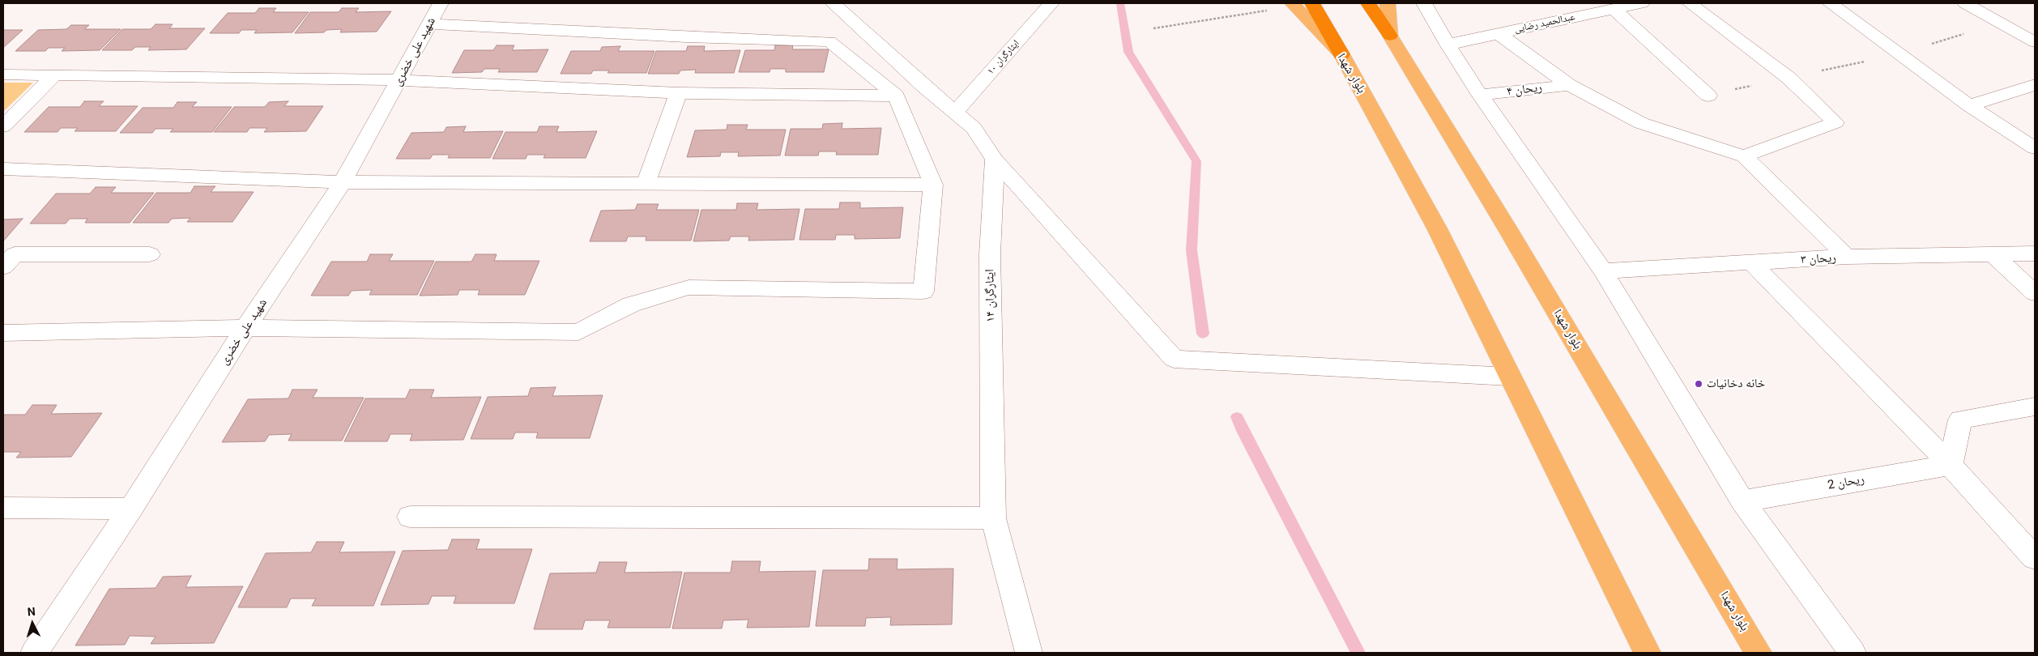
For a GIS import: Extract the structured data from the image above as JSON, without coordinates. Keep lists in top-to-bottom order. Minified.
{"streets":{"main road":["بلوار شهدا"],"street":["عبدالحمید رضایی","شهید علی خضری","ایثارگران ۱۰","ریحان ۴","ریحان ۳","ایثارگران ۱۴","ریحان 2"]},"places":["خانه دخانیات"],"north":"top"}
